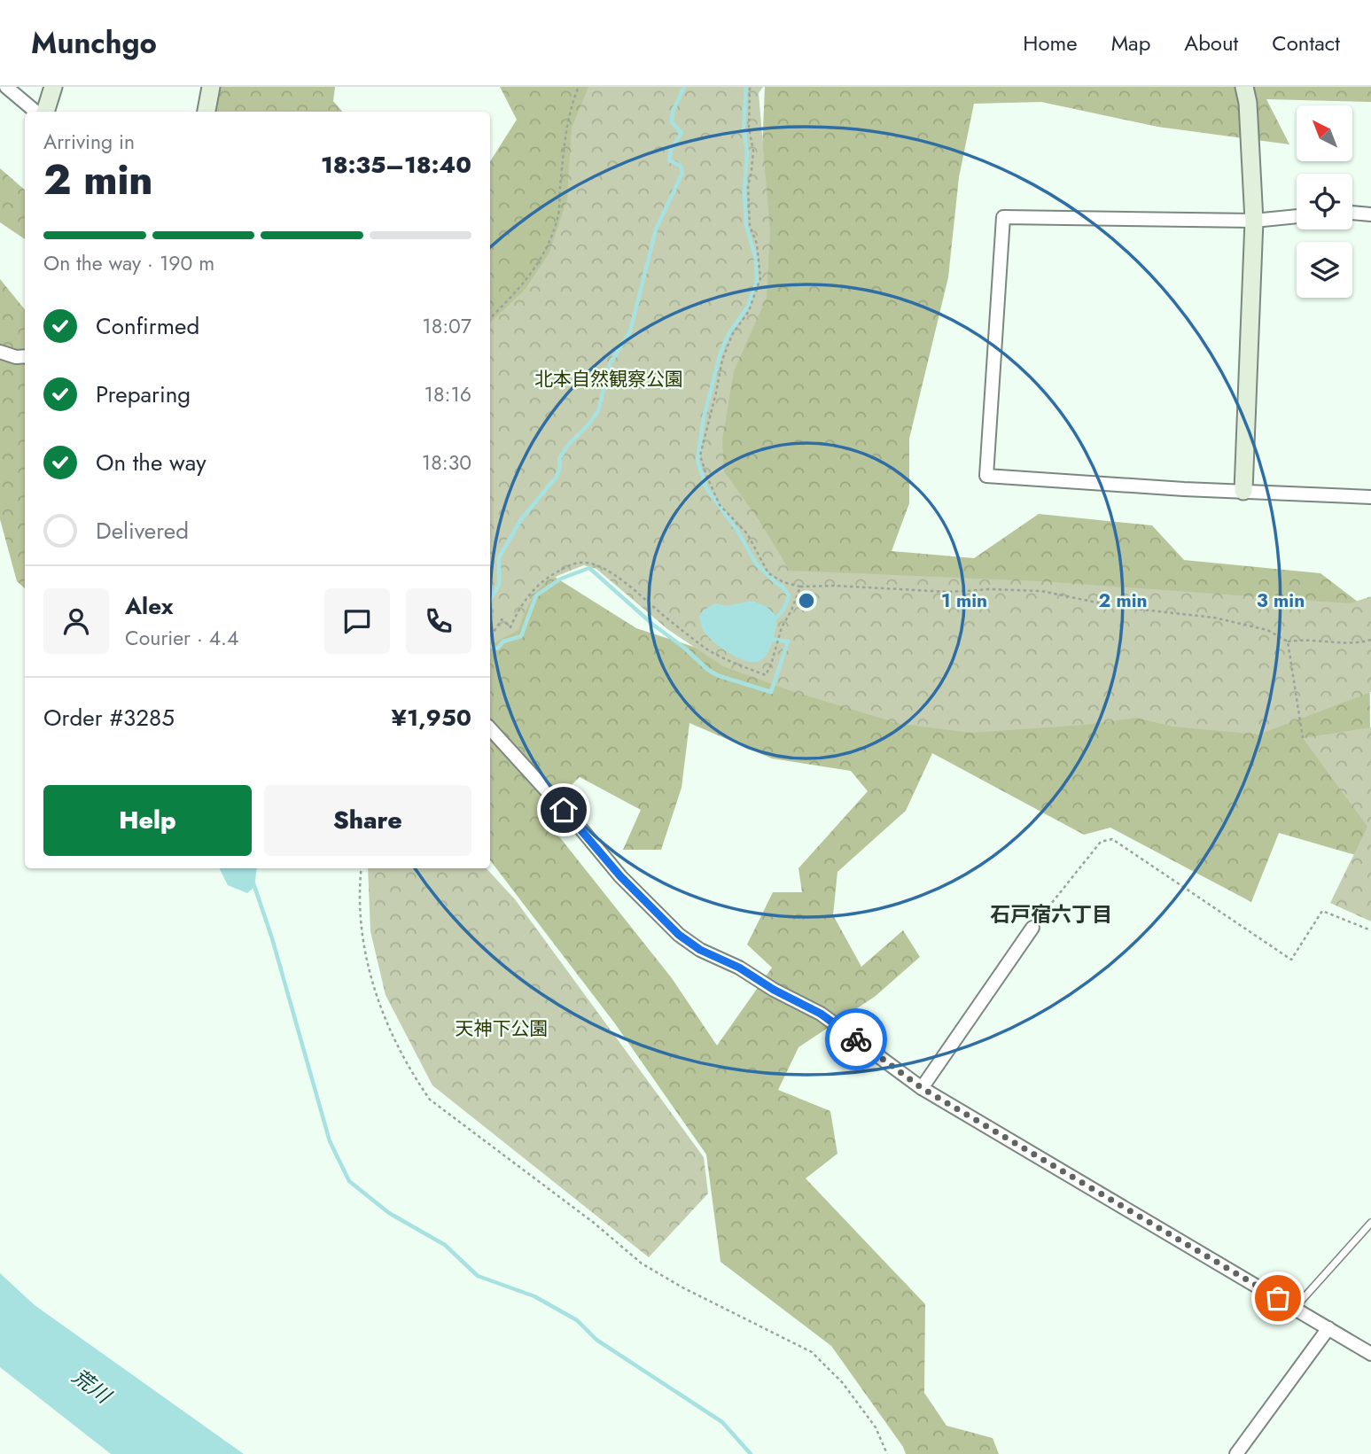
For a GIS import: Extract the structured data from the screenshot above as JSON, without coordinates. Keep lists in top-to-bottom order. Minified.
{"districts":["石戸宿六丁目"],"water":["荒川"],"parks":["北本自然観察公園","天神下公園"],"north":"top left","page":{"header":"Munchgo","nav":["Home","Map","About","Contact"],"heading":["2 min","Arriving in","18:35–18:40"],"panel":["Alex","Courier · 4.4","Order #3285","¥1,950"],"bar":"On the way · 190 m","list":[["Confirmed","18:07"],["Preparing","18:16"],["On the way","18:30"],"Delivered"],"buttons":["Help","Share"]},"rings":["1 min","2 min","3 min"]}
